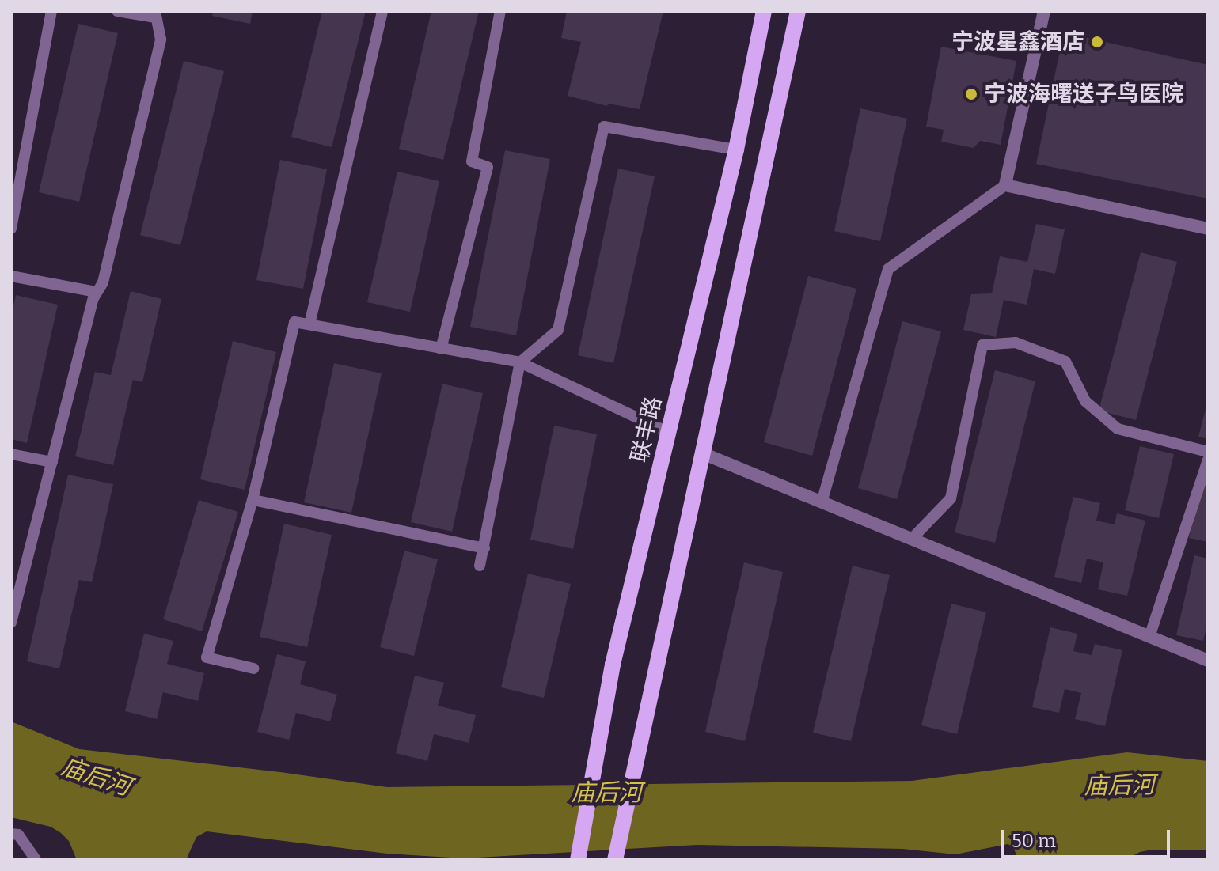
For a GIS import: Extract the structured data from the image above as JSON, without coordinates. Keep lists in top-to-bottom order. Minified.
{"streets":{"main road":["联丰路"]},"water":["庙后河"],"places":["宁波星鑫酒店","宁波海曙送子鸟医院"],"scale_bar":"50 m"}
